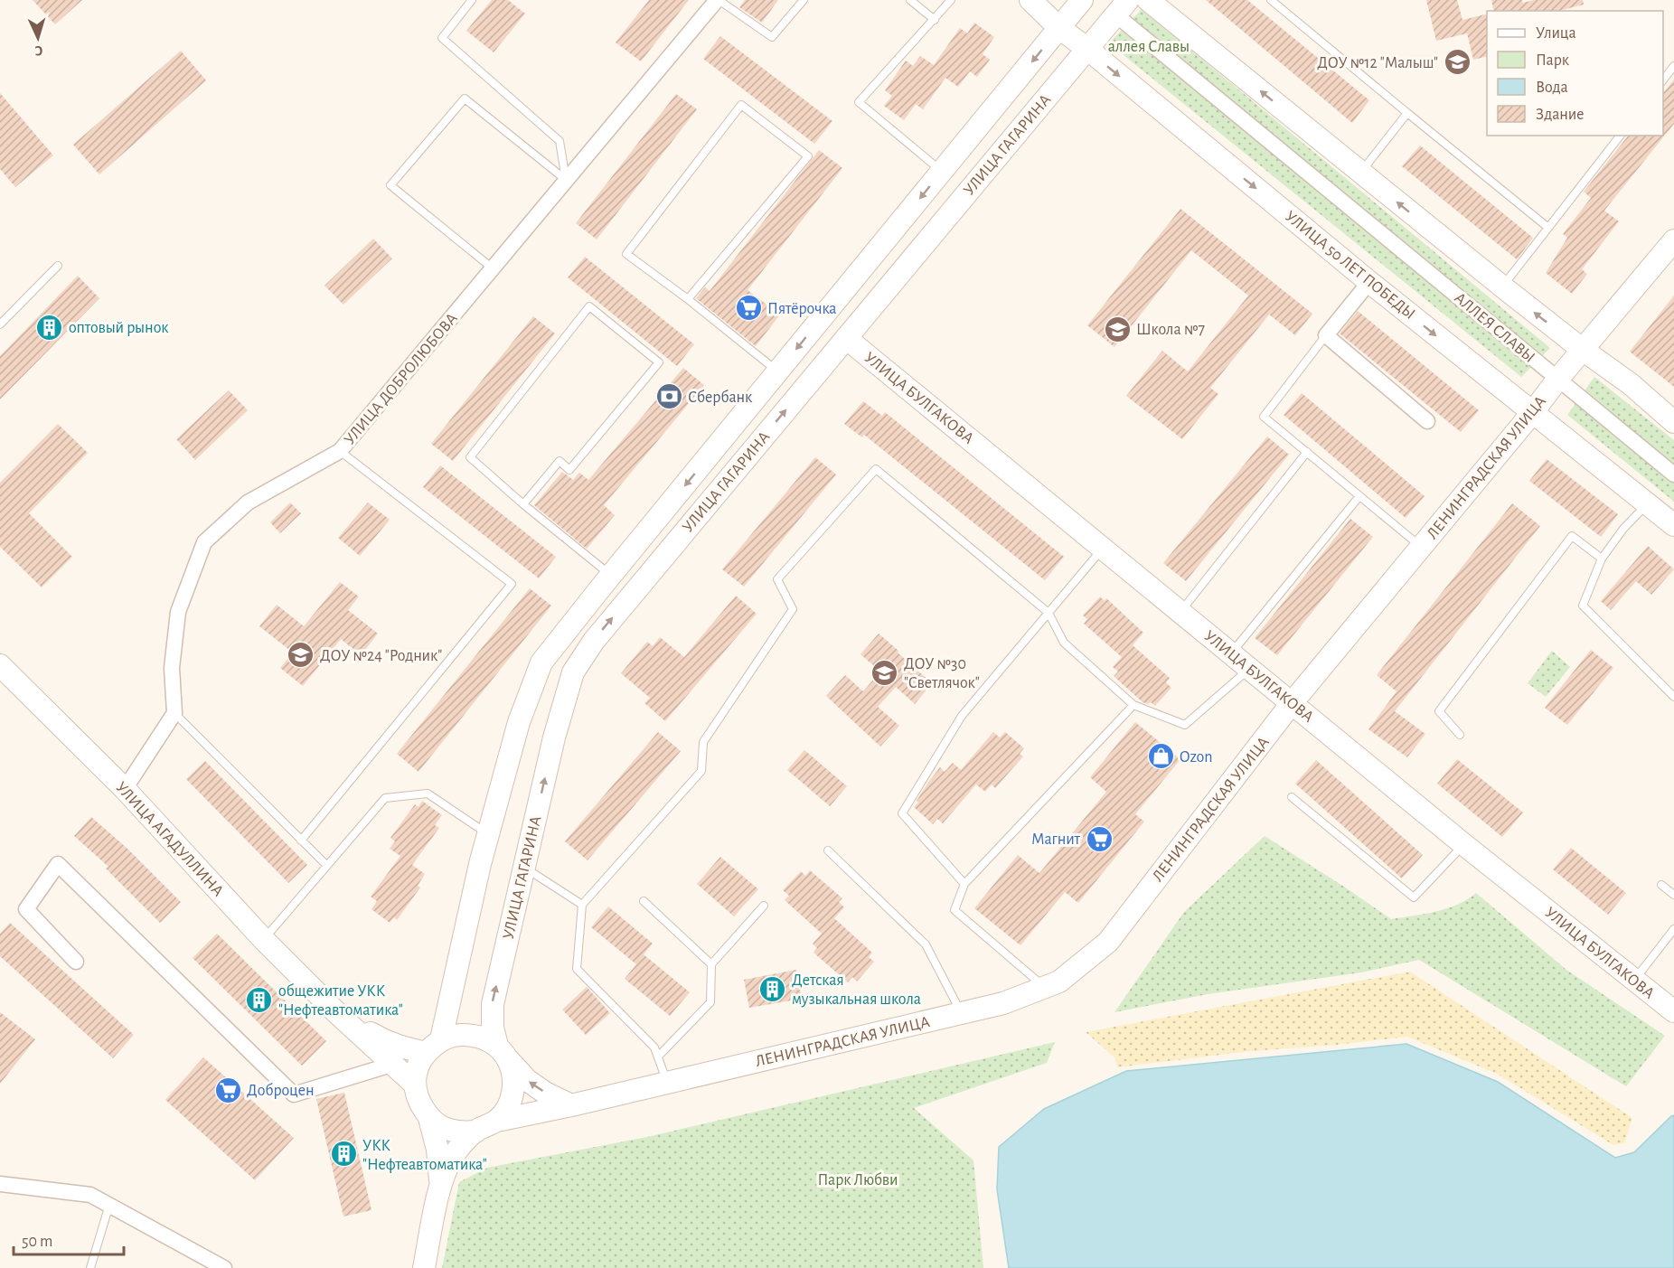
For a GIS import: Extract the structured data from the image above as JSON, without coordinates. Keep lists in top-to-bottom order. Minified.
{"streets":{"street":["УЛИЦА ГАГАРИНА","УЛИЦА 50 ЛЕТ ПОБЕДЫ","АЛЛЕЯ СЛАВЫ","УЛИЦА ДОБРОЛЮБОВА","УЛИЦА БУЛГАКОВА","ЛЕНИНГРАДСКАЯ УЛИЦА","УЛИЦА АГАДУЛЛИНА"]},"crossings":[["УЛИЦА ГАГАРИНА","УЛИЦА 50 ЛЕТ ПОБЕДЫ"],["УЛИЦА ГАГАРИНА","АЛЛЕЯ СЛАВЫ"],["УЛИЦА ГАГАРИНА","УЛИЦА БУЛГАКОВА"],["УЛИЦА ГАГАРИНА","ЛЕНИНГРАДСКАЯ УЛИЦА"],["УЛИЦА 50 ЛЕТ ПОБЕДЫ","ЛЕНИНГРАДСКАЯ УЛИЦА"],["АЛЛЕЯ СЛАВЫ","ЛЕНИНГРАДСКАЯ УЛИЦА"],["УЛИЦА БУЛГАКОВА","ЛЕНИНГРАДСКАЯ УЛИЦА"]],"parks":["аллея Славы","Парк Любви"],"places":{"school or university":["ДОУ №12 \"Малыш\"","Школа №7","ДОУ №24 \"Родник\"","ДОУ №30 \"Светлячок\""],"supermarket":["Пятёрочка","Магнит","Доброцен"],"building":["оптовый рынок","Детская музыкальная школа","общежитие УКК \"Нефтеавтоматика\"","УКК \"Нефтеавтоматика\""],"bank":["Сбербанк"],"shop":["Ozon"]},"legend":["Улица","Парк","Вода","Здание"],"scale_bar":"50 m","north":"bottom"}
